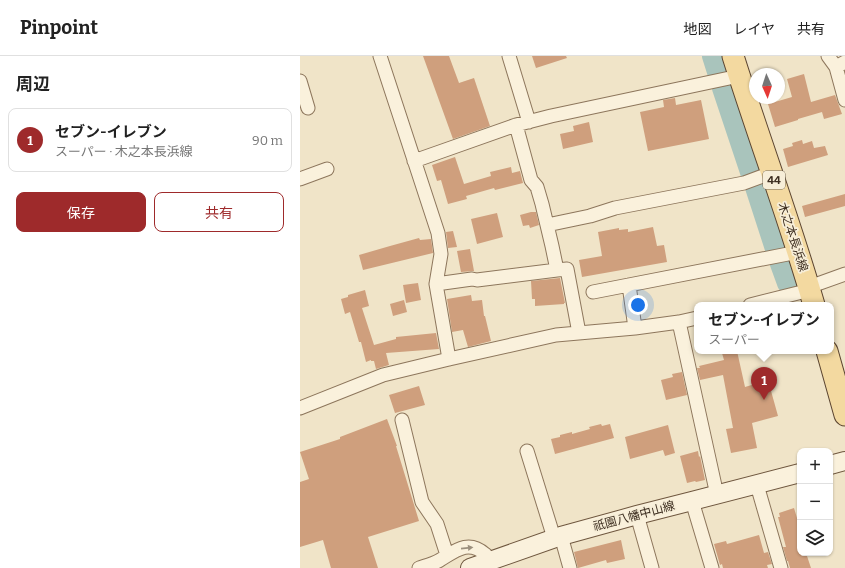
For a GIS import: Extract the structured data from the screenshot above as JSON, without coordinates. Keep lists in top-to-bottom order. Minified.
{"streets":{"main road":["44","木之本長浜線","祇園八幡中山線"]},"north":"bottom","page":{"header":"Pinpoint","nav":["地図","レイヤ","共有"],"heading":"周辺","list":[{"mark":"1","name":"セブン-イレブン","note":"スーパー · 木之本長浜線","value":"90 m"}],"buttons":["保存","共有"],"popup":["セブン-イレブン","スーパー"],"pins":"1","map_buttons":["+","−"]}}
